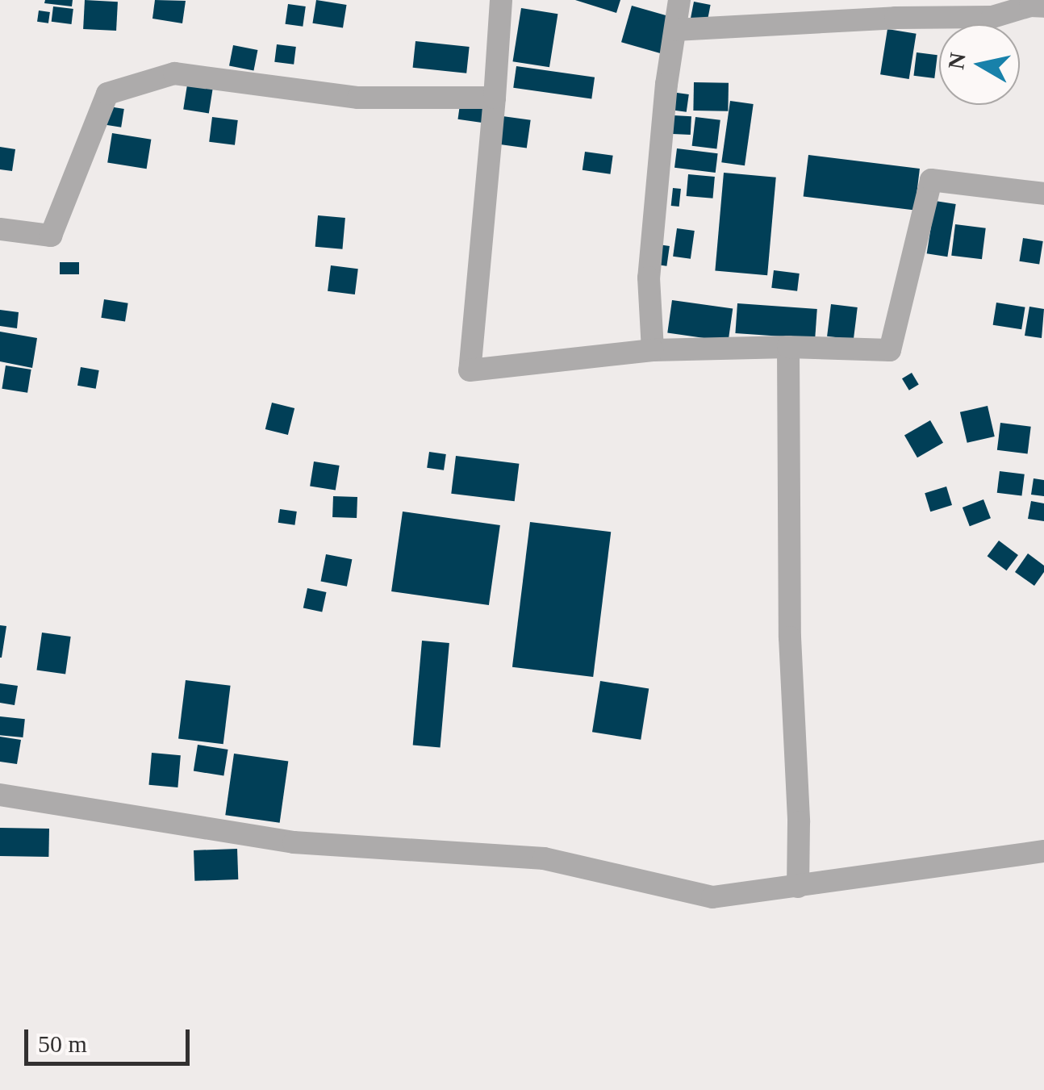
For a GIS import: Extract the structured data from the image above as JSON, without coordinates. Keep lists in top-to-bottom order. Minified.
{"scale_bar":"50 m","north":"left"}
